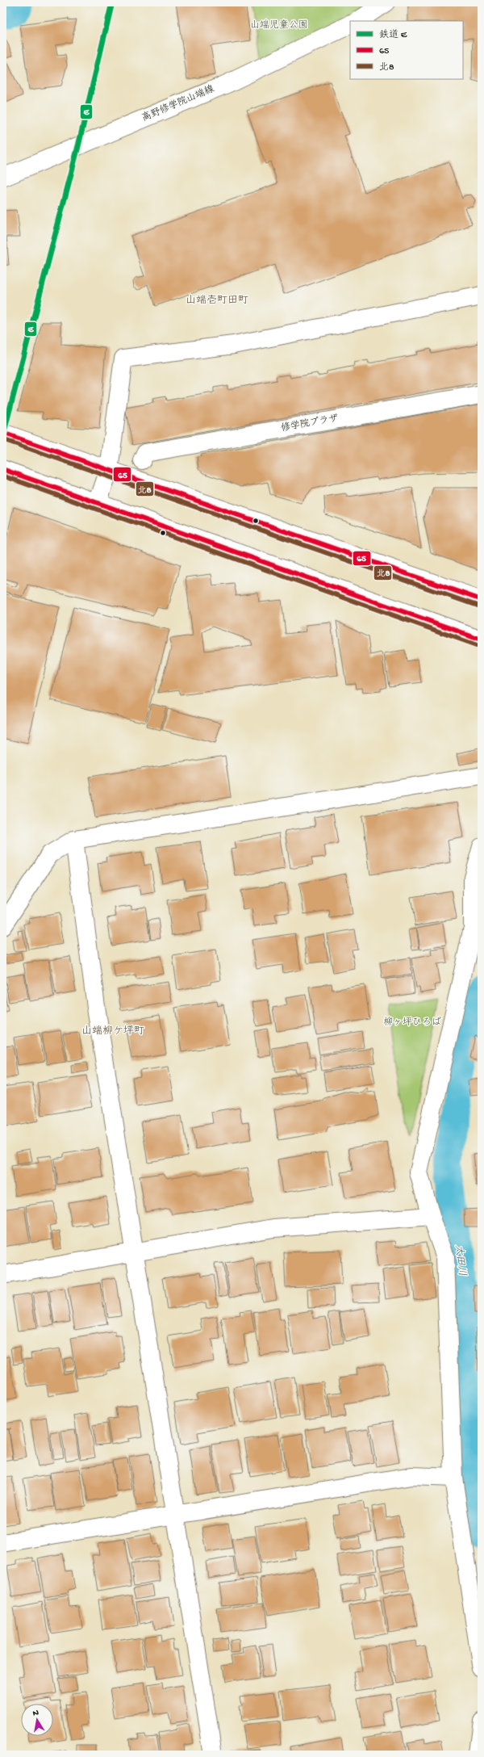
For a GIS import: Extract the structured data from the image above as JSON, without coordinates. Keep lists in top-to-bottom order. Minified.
{"streets":{"street":["高野修学院山端線","修学院プラザ"]},"districts":["山端壱町田町","山端柳ケ坪町"],"water":["太田川"],"parks":["山端児童公園","柳ヶ坪ひろば"],"lines":["rail line E","transit line 65","transit line 北8"],"legend":["鉄道 E","65","北8"],"north":"top"}
